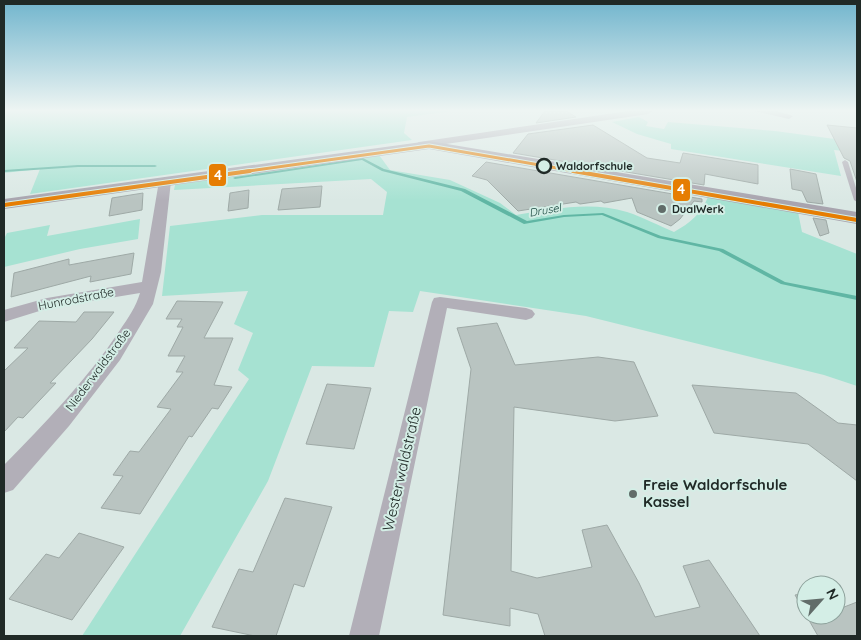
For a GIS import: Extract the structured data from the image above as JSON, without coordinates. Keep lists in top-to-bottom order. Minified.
{"streets":{"street":["Hunrodstraße","Niederwaldstraße","Westerwaldstraße"]},"crossings":[["Hunrodstraße","Niederwaldstraße"]],"water":["Drusel"],"places":["Waldorfschule","DualWerk","Freie Waldorfschule Kassel"],"lines":["transit line 4"],"north":"top right"}
